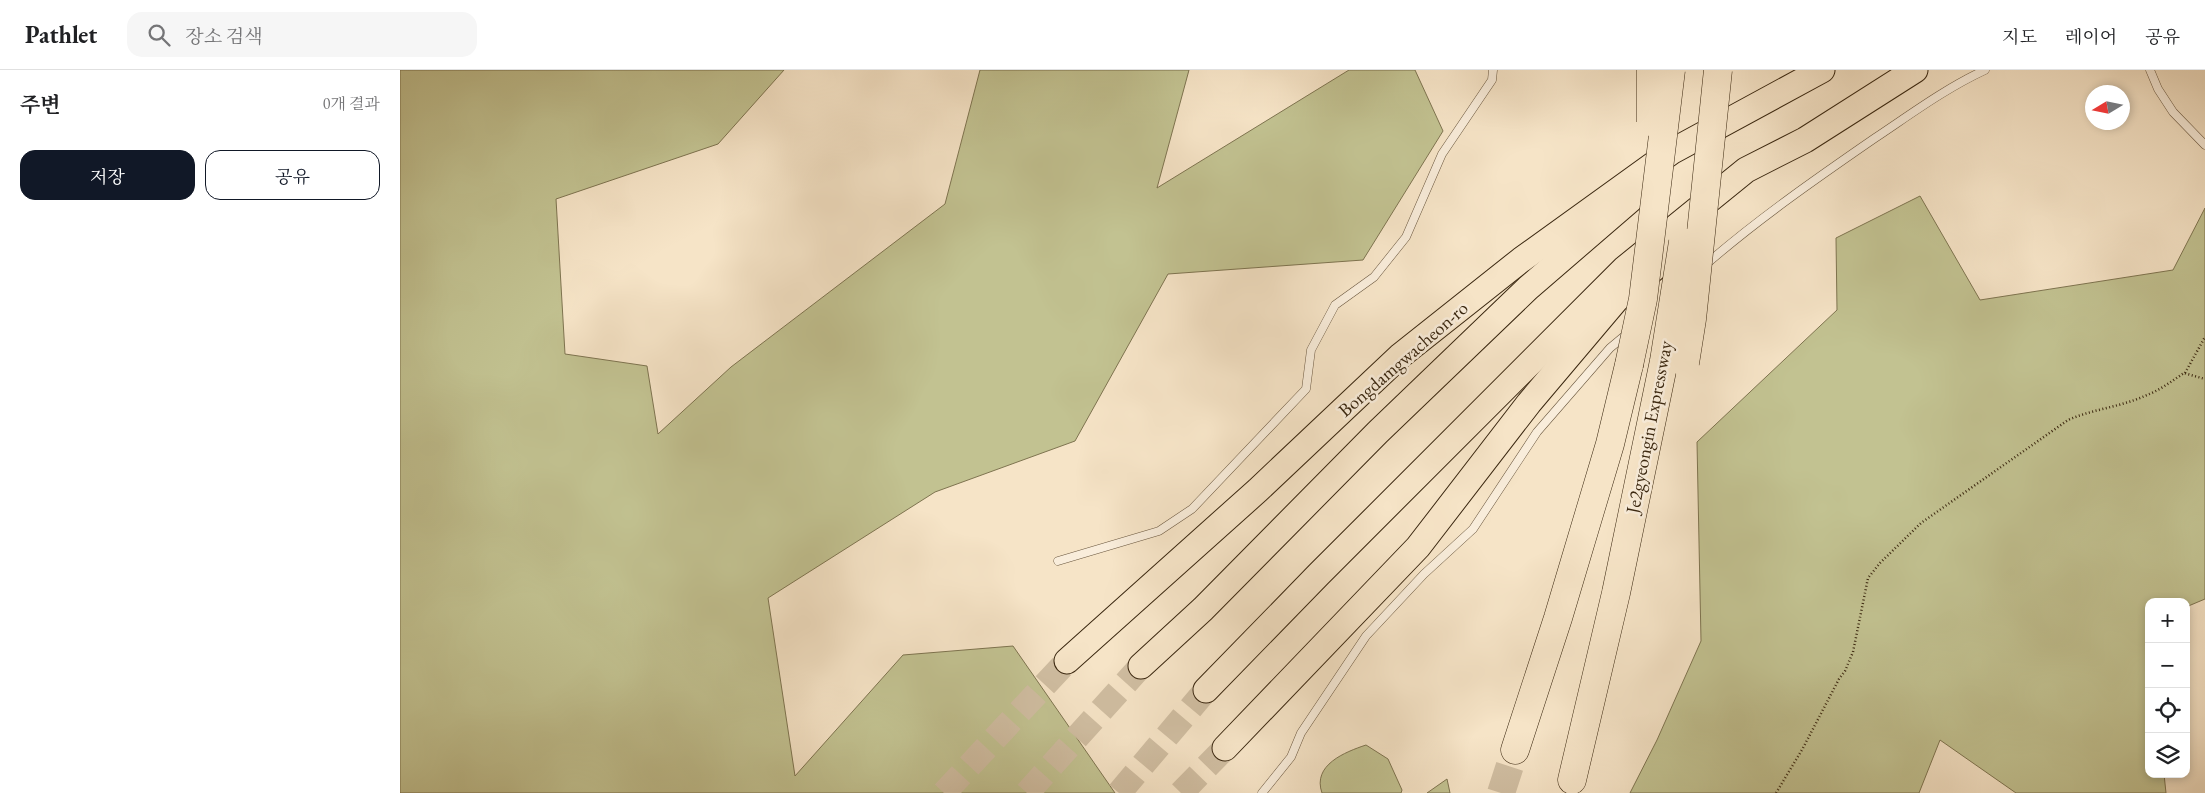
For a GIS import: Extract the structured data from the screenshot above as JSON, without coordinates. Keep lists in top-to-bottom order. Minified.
{"streets":{"highway":["Bongdamgwacheon-ro","Je2gyeongin Expressway"]},"north":"left","page":{"header":"Pathlet","search":"장소 검색","nav":["지도","레이어","공유"],"heading":["주변","0개 결과"],"buttons":["저장","공유"],"map_buttons":["+","−"]}}
